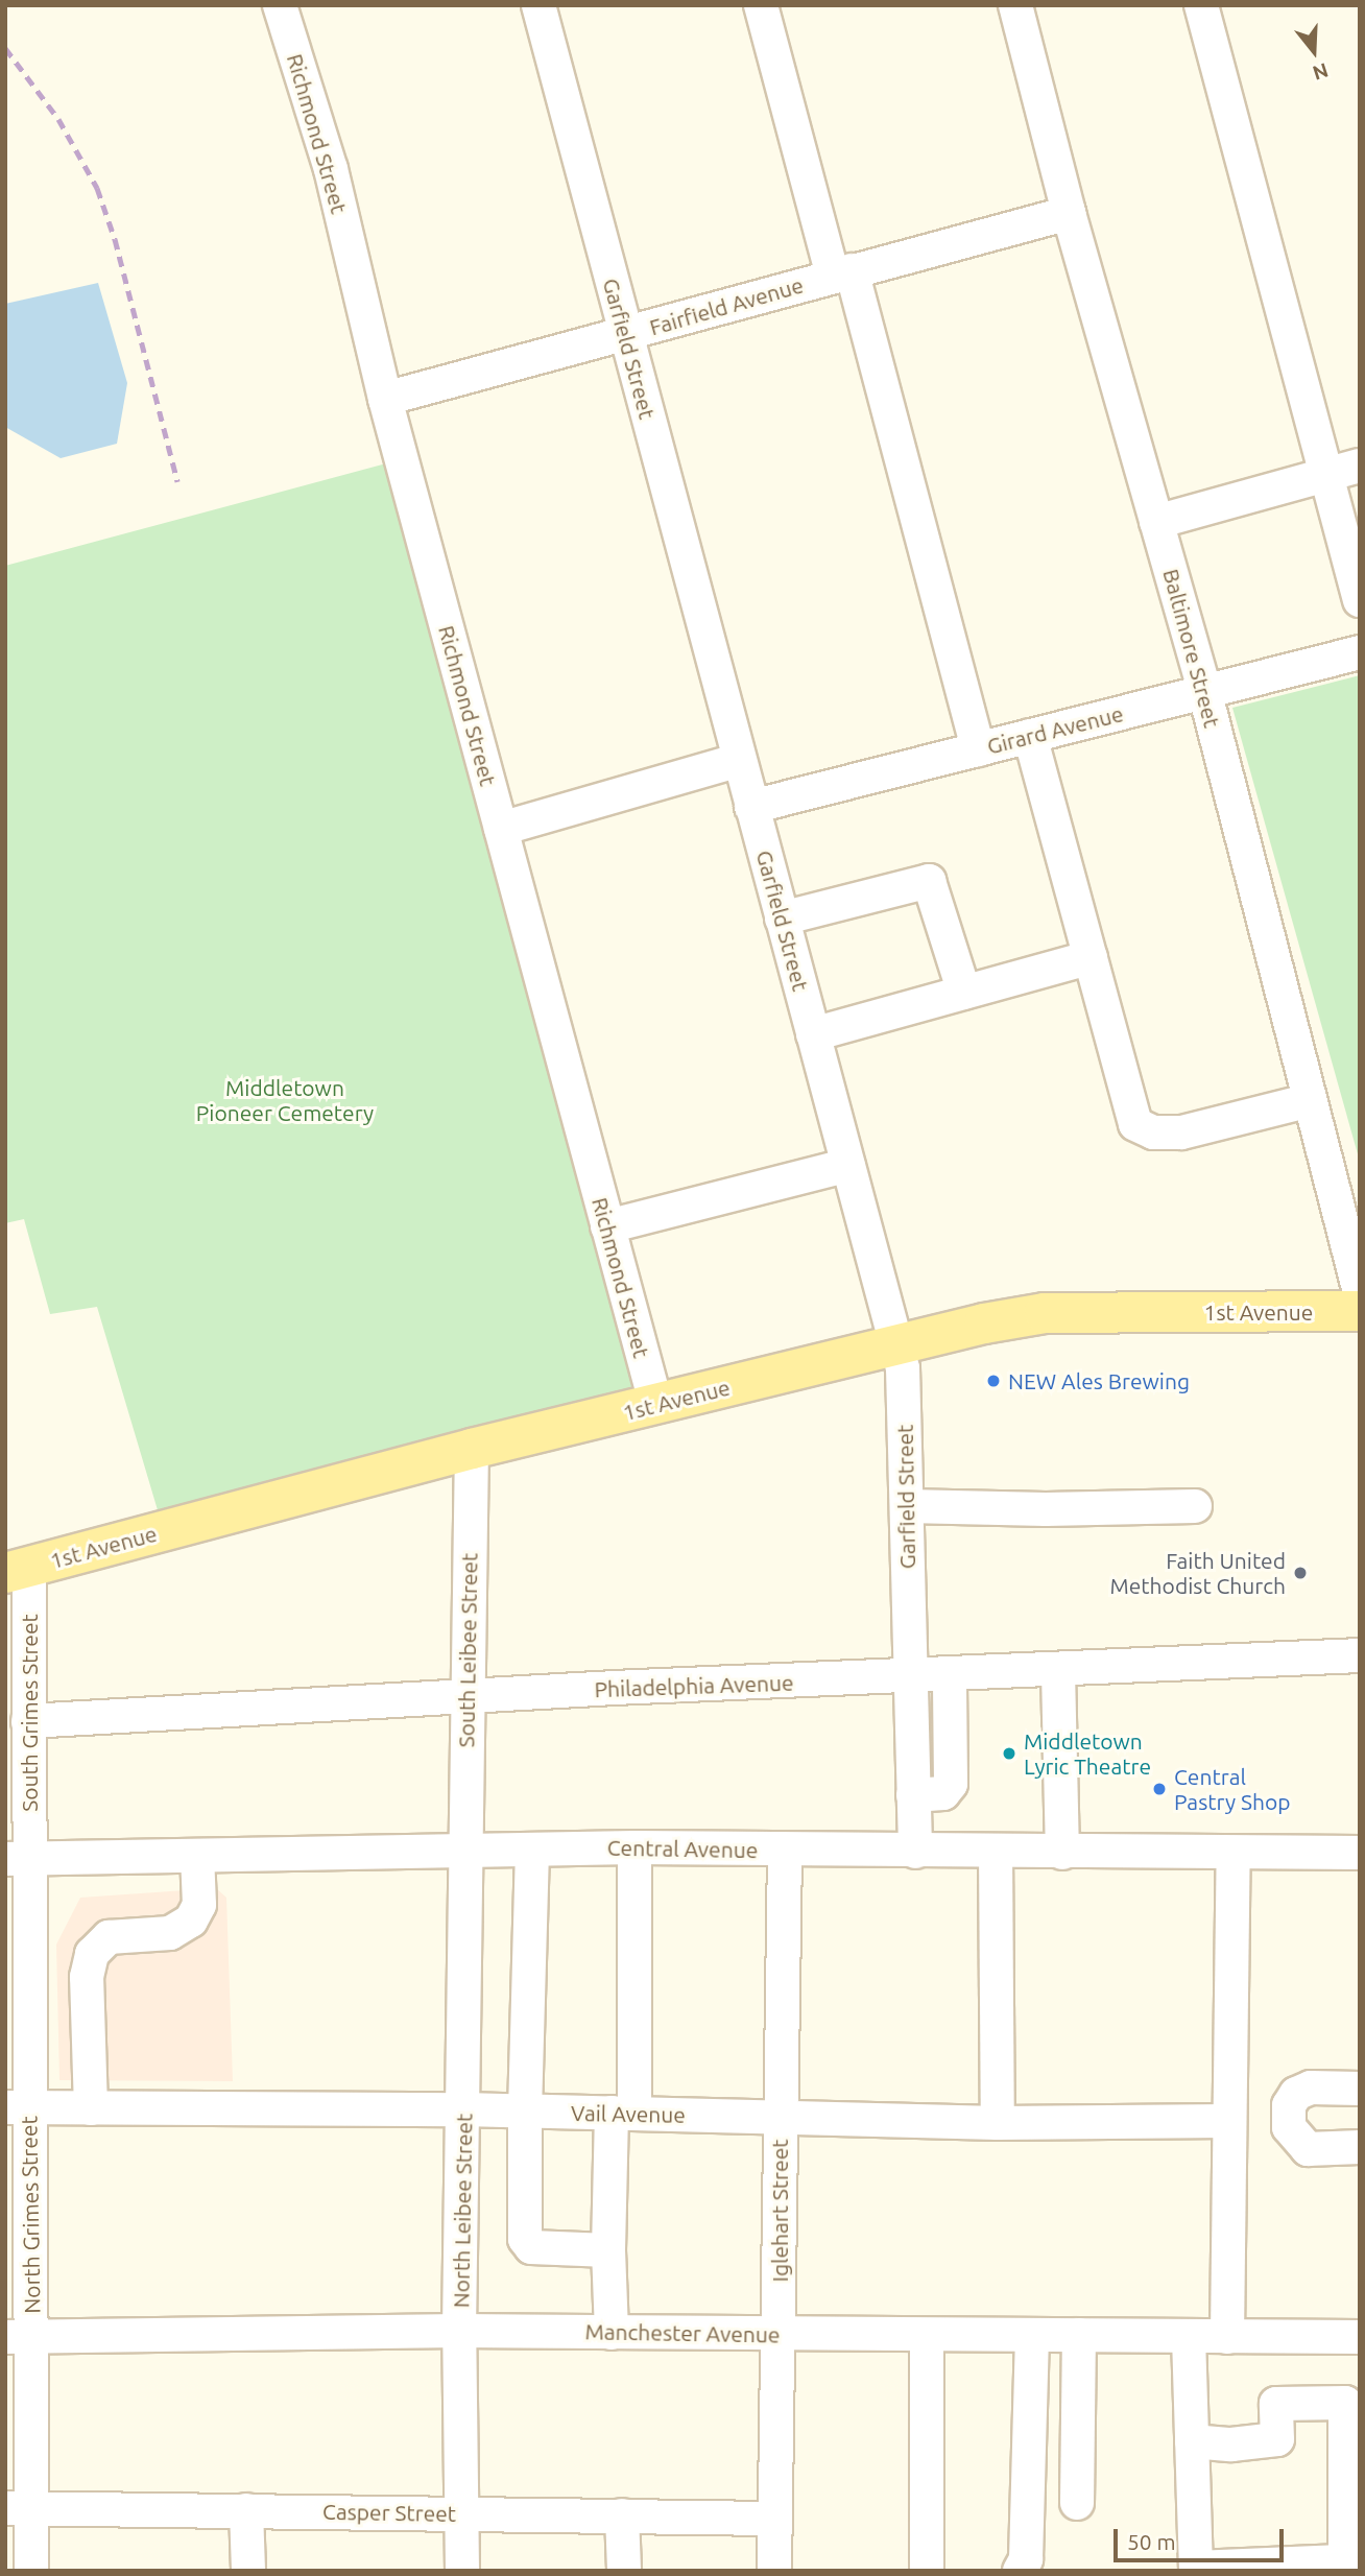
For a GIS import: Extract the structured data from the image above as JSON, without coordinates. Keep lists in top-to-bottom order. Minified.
{"streets":{"main road":["1st Avenue"],"street":["Richmond Street","Fairfield Avenue","Garfield Street","Baltimore Street","Girard Avenue","South Leibee Street","Philadelphia Avenue","South Grimes Street","Central Avenue","Vail Avenue","North Leibee Street","Iglehart Street","North Grimes Street","Manchester Avenue","Casper Street"]},"crossings":[["Richmond Street","Fairfield Avenue"],["Richmond Street","1st Avenue"],["Fairfield Avenue","Garfield Street"],["Fairfield Avenue","Baltimore Street"],["Garfield Street","Girard Avenue"],["Garfield Street","1st Avenue"],["Garfield Street","Philadelphia Avenue"],["Garfield Street","Central Avenue"],["Baltimore Street","Girard Avenue"],["1st Avenue","South Leibee Street"],["1st Avenue","South Grimes Street"],["South Leibee Street","Philadelphia Avenue"],["South Leibee Street","Central Avenue"],["South Leibee Street","North Leibee Street"],["Philadelphia Avenue","South Grimes Street"],["South Grimes Street","Central Avenue"],["South Grimes Street","North Grimes Street"],["Central Avenue","North Leibee Street"],["Central Avenue","Iglehart Street"],["Central Avenue","North Grimes Street"],["Vail Avenue","North Leibee Street"],["Vail Avenue","Iglehart Street"],["Vail Avenue","North Grimes Street"],["North Leibee Street","Manchester Avenue"],["North Leibee Street","Casper Street"],["Iglehart Street","Manchester Avenue"],["Iglehart Street","Casper Street"],["North Grimes Street","Manchester Avenue"],["North Grimes Street","Casper Street"]],"parks":["Middletown Pioneer Cemetery"],"places":["NEW Ales Brewing","Faith United Methodist Church","Middletown Lyric Theatre","Central Pastry Shop"],"scale_bar":"50 m","north":"bottom"}
